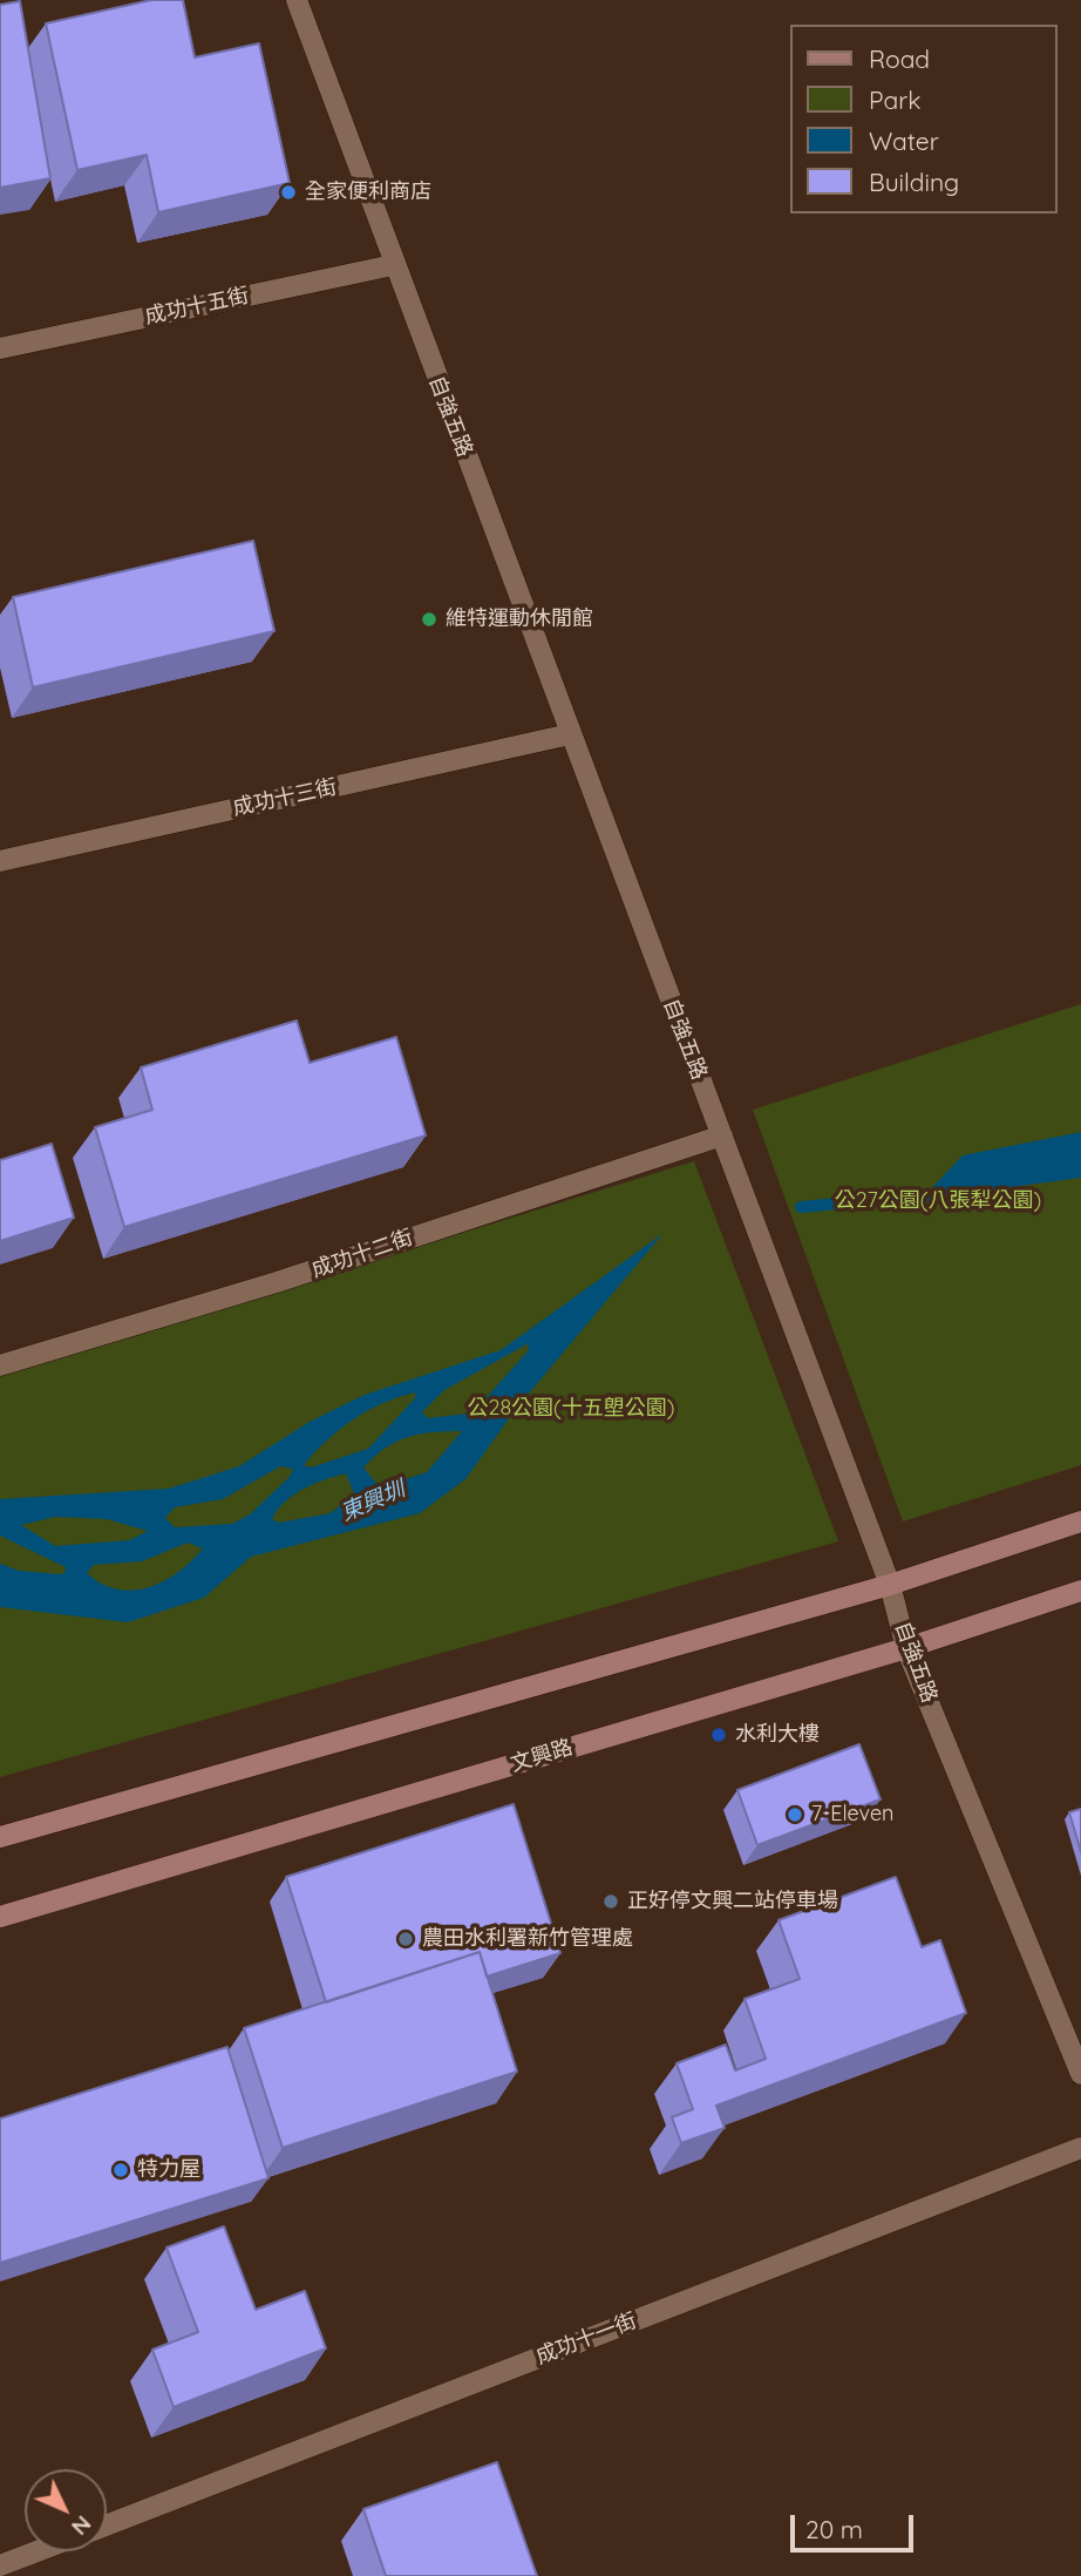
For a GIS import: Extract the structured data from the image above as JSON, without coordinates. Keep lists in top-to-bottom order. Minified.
{"streets":{"street":["成功十五街","自強五路","成功十三街","成功十二街","文興路","成功十一街"]},"crossings":[["成功十五街","自強五路"],["自強五路","成功十三街"],["自強五路","成功十二街"],["自強五路","文興路"]],"water":["東興圳"],"parks":["公27公園(八張犁公園)","公28公園(十五塱公園)"],"places":["全家便利商店","維特運動休閒館","水利大樓","7-Eleven","正好停文興二站停車場","農田水利署新竹管理處","特力屋"],"legend":["Road","Park","Water","Building"],"scale_bar":"20 m","north":"bottom right"}
